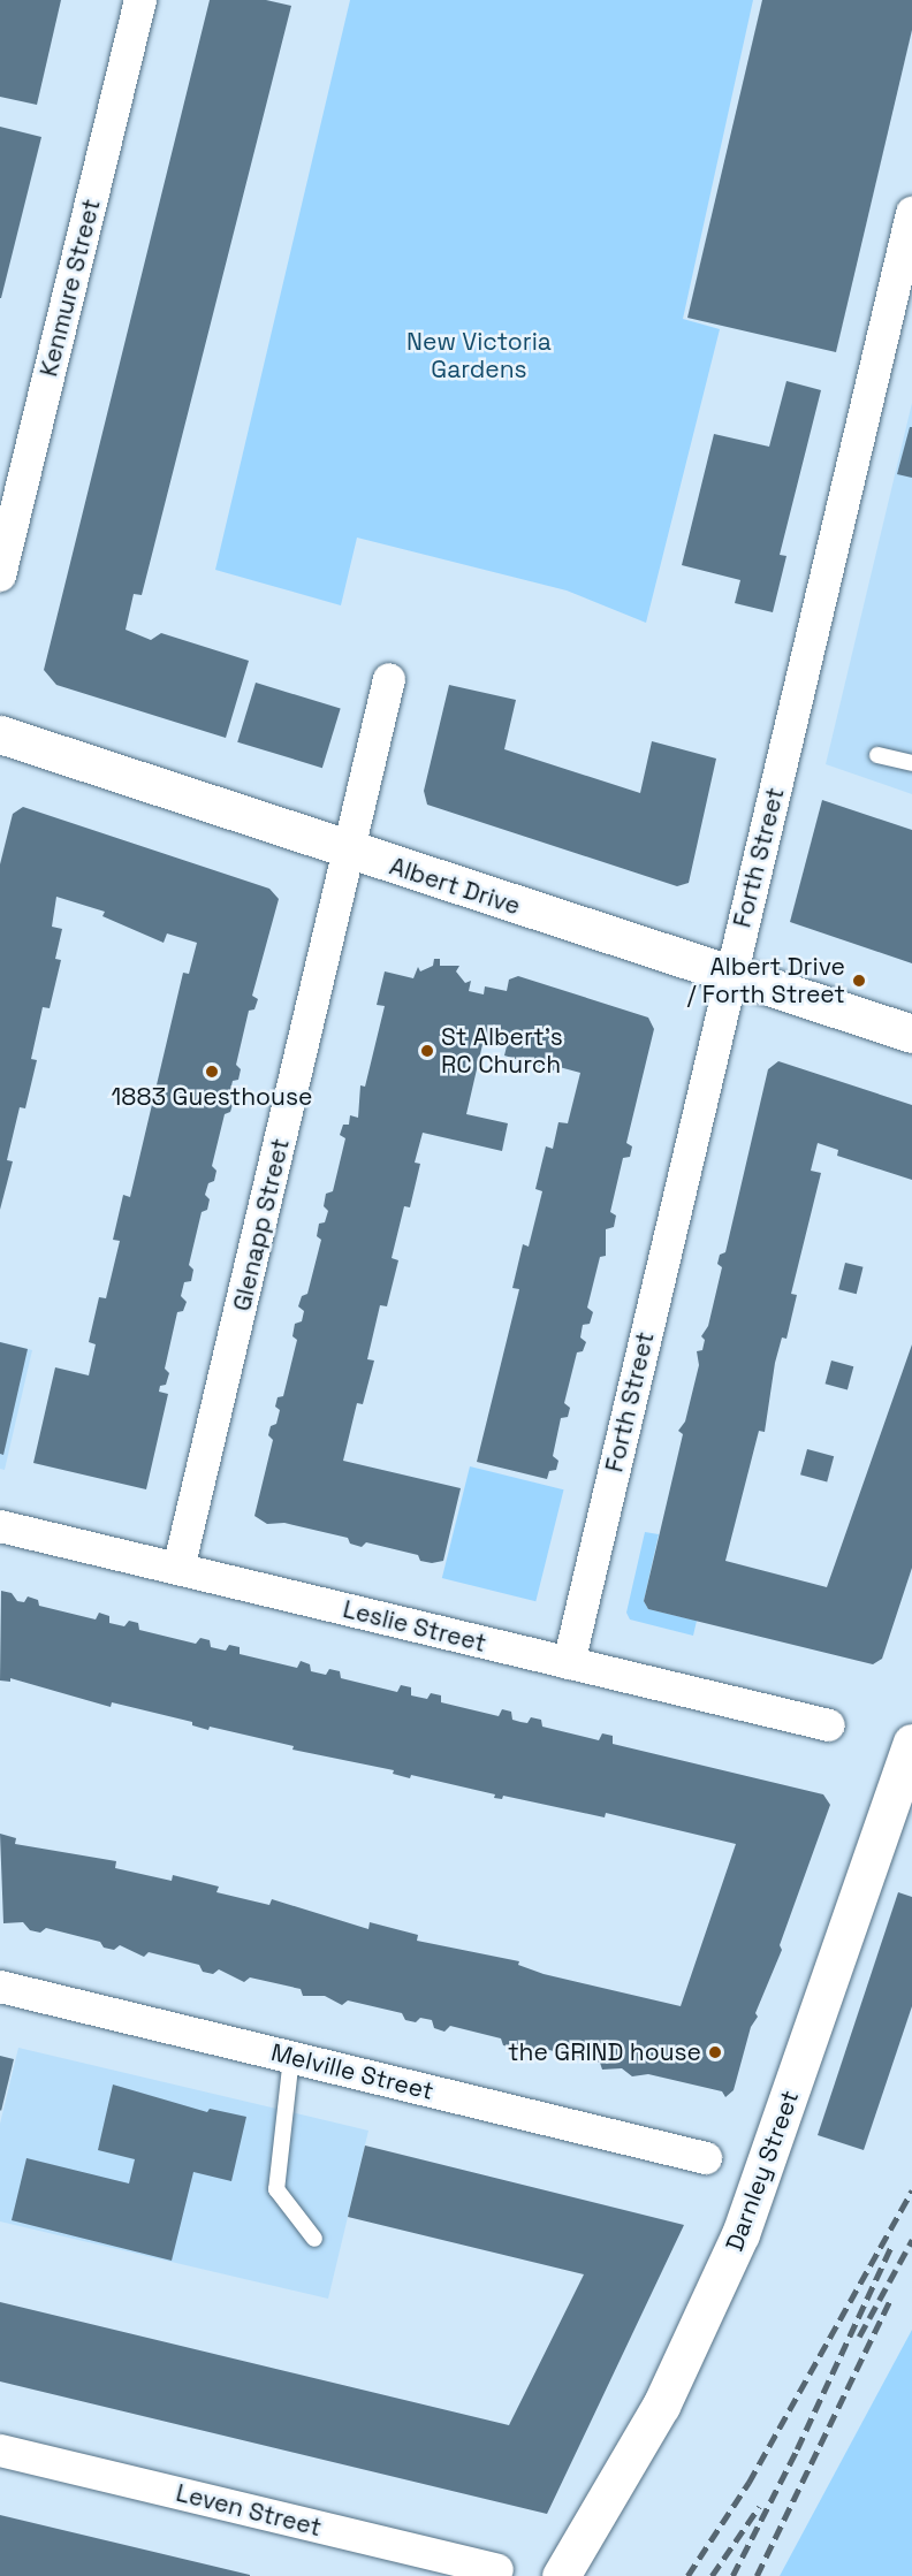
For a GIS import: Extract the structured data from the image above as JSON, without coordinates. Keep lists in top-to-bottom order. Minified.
{"streets":{"street":["Kenmure Street","Forth Street","Albert Drive","Glenapp Street","Leslie Street","Melville Street","Darnley Street","Leven Street"]},"crossings":[["Forth Street","Albert Drive"],["Forth Street","Leslie Street"],["Albert Drive","Glenapp Street"],["Glenapp Street","Leslie Street"]],"parks":["New Victoria Gardens"],"places":["Albert Drive / Forth Street","St Albert's RC Church","1883 Guesthouse","the GRIND house"]}
